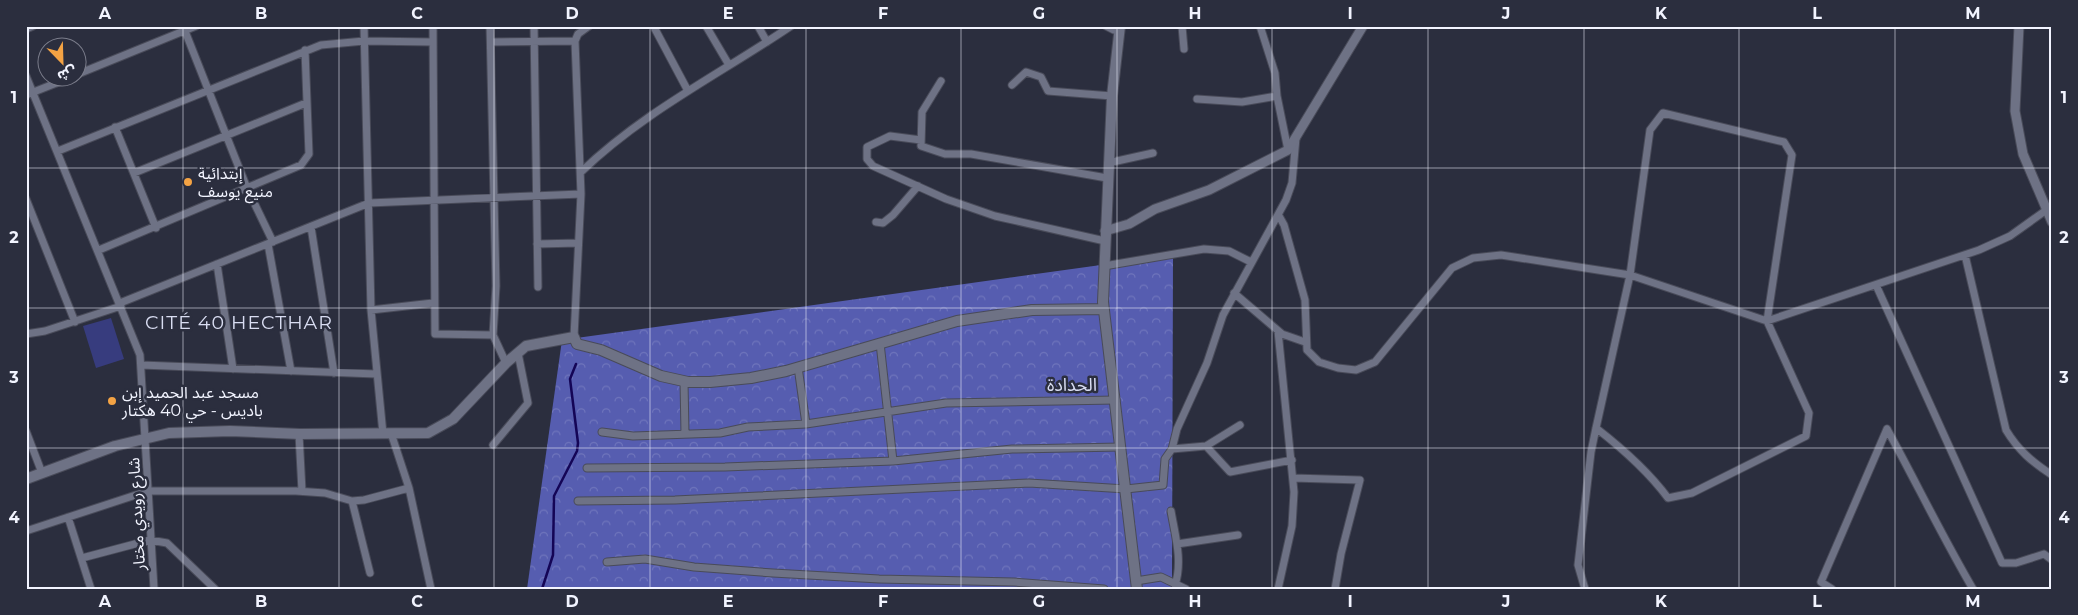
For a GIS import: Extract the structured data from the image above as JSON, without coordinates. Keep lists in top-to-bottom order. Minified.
{"streets":{"street":["شارع رويدي مختار"]},"districts":["CITÉ 40 HECTHAR","الحدادة"],"places":["إبتدائية منيع يوسف","مسجد عبد الحميد إبن باديس - حي 40 هكتار"],"north":"bottom right","grid":{"columns":["A","B","C","D","E","F","G","H","I","J","K","L","M"],"rows":["1","2","3","4"]}}
